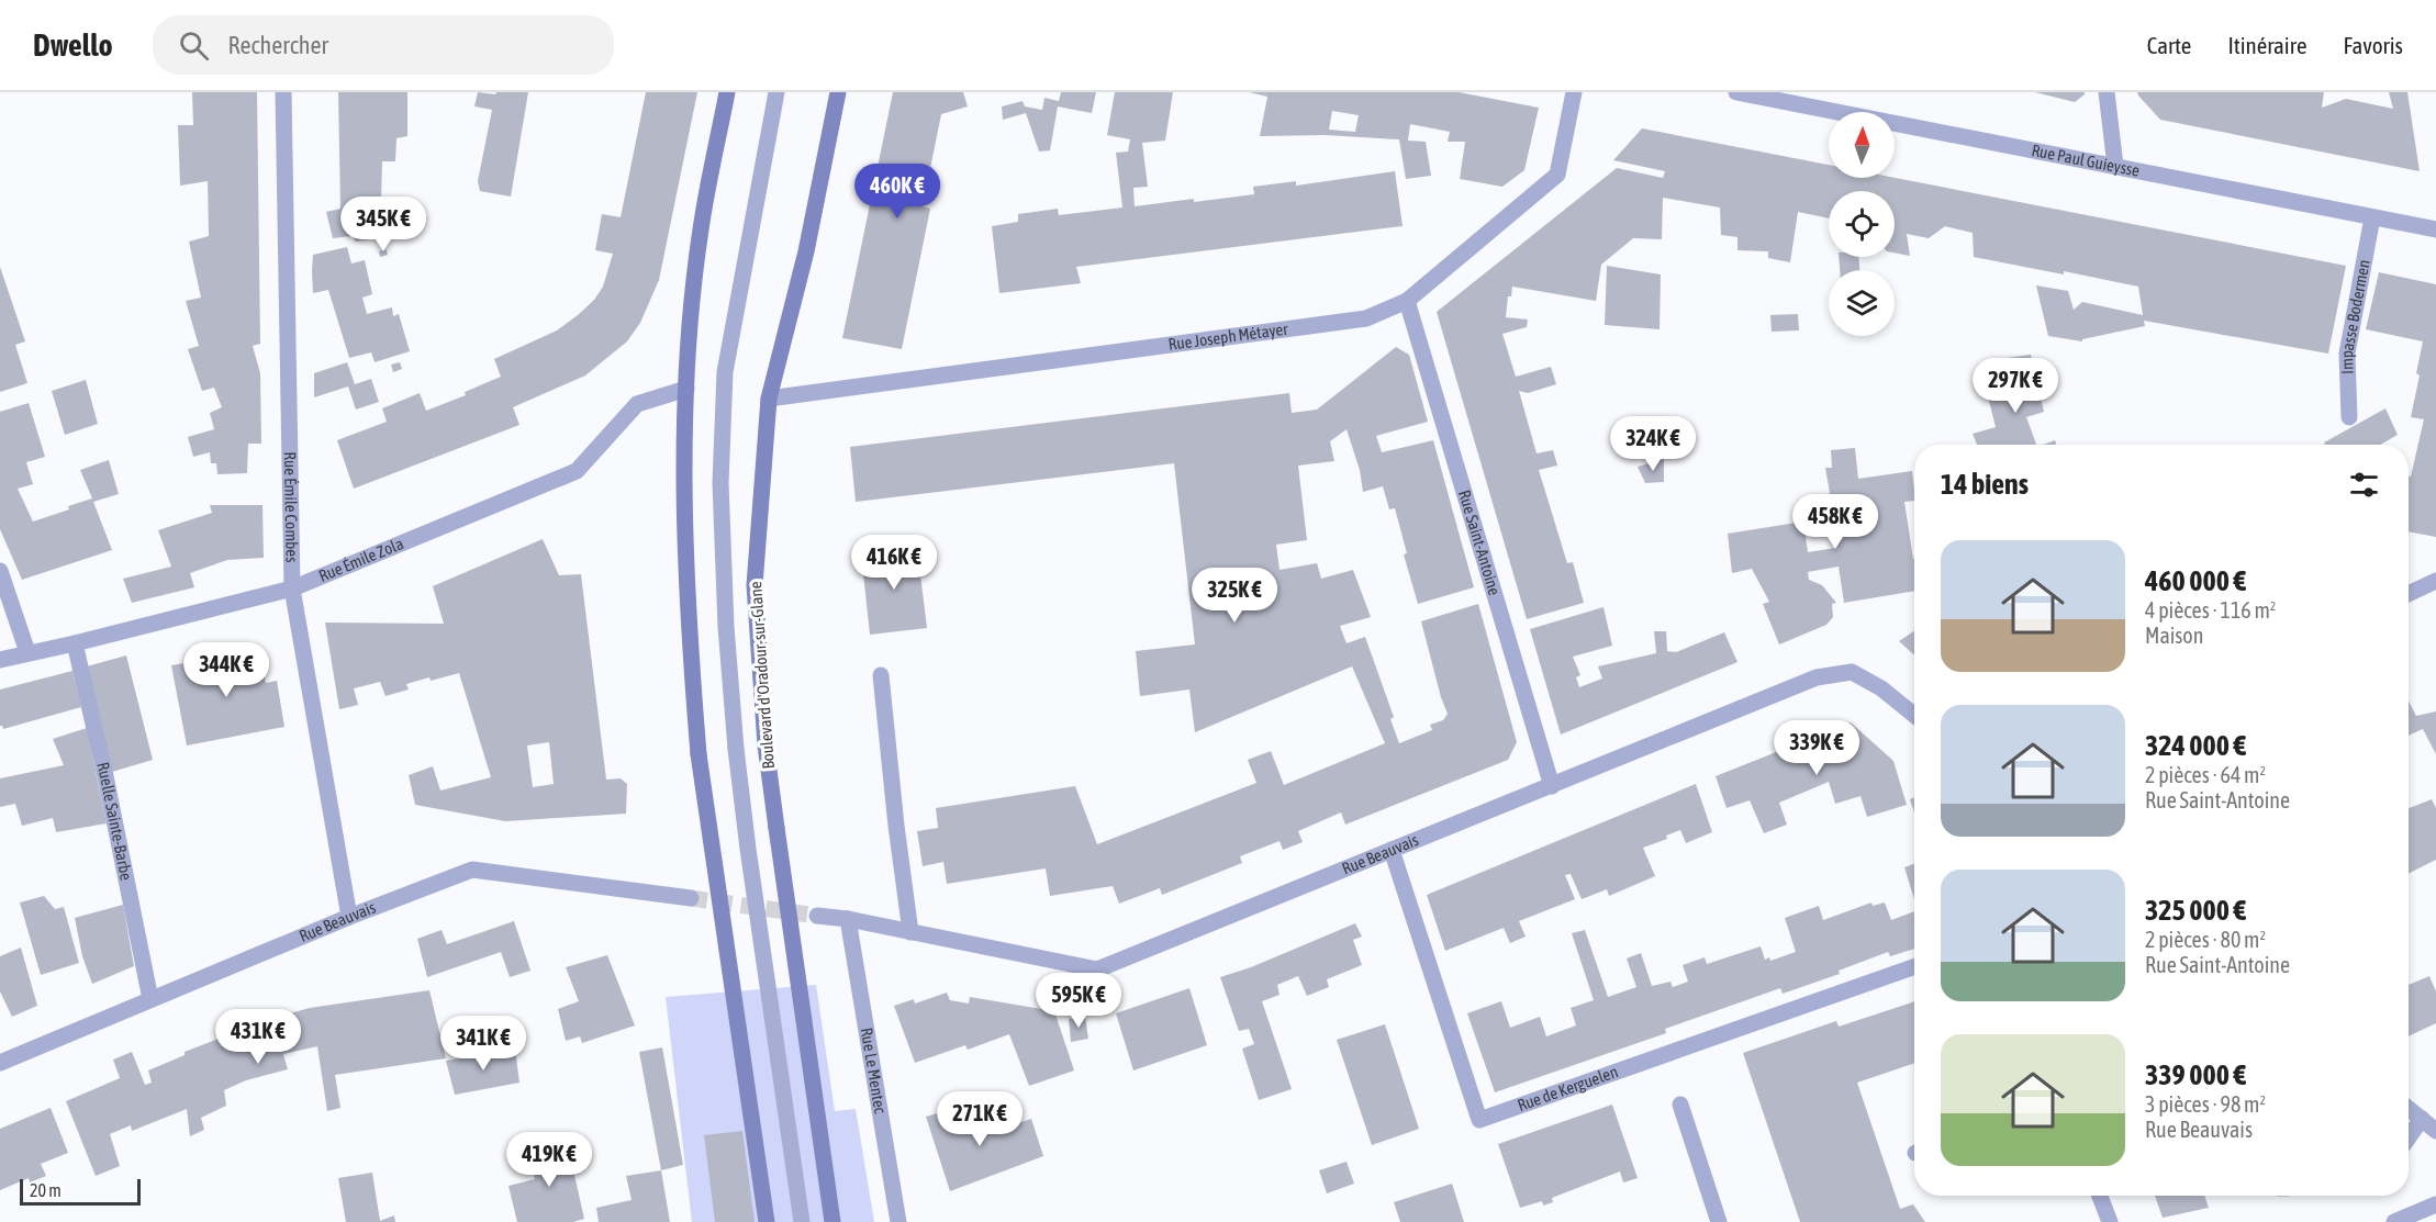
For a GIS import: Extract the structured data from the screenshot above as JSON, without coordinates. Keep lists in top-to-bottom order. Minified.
{"streets":{"main road":["Boulevard d'Oradour-sur-Glane"],"street":["Rue Paul Guieysse","Impasse Bodermen","Rue Joseph Métayer","Rue Émile Combes","Rue Saint-Antoine","Rue Émile Zola","Ruelle Sainte-Barbe","Rue Beauvais","Rue Le Mentec","Rue de Kerguelen"]},"crossings":[["Rue Paul Guieysse","Impasse Bodermen"],["Rue Joseph Métayer","Rue Saint-Antoine"],["Rue Joseph Métayer","Boulevard d'Oradour-sur-Glane"],["Rue Émile Combes","Rue Émile Zola"],["Rue Émile Combes","Rue Beauvais"],["Rue Saint-Antoine","Rue Beauvais"],["Rue Émile Zola","Ruelle Sainte-Barbe"],["Ruelle Sainte-Barbe","Rue Beauvais"],["Rue Beauvais","Rue Le Mentec"],["Rue Beauvais","Rue de Kerguelen"]],"scale_bar":"20 m","north":"top","page":{"header":"Dwello","search":"Rechercher","nav":["Carte","Itinéraire","Favoris"],"price":["460K €","345K €","297K €","324K €","458K €","416K €","325K €","344K €","339K €","595K €","431K €","341K €","271K €","419K €"],"heading":"14 biens","list":[{"name":"460 000 €","note":"4 pièces · 116 m² · Maison"},{"name":"324 000 €","note":"2 pièces · 64 m² · Rue Saint-Antoine"},{"name":"325 000 €","note":"2 pièces · 80 m² · Rue Saint-Antoine"},{"name":"339 000 €","note":"3 pièces · 98 m² · Rue Beauvais"}],"scale":"20 m"}}
